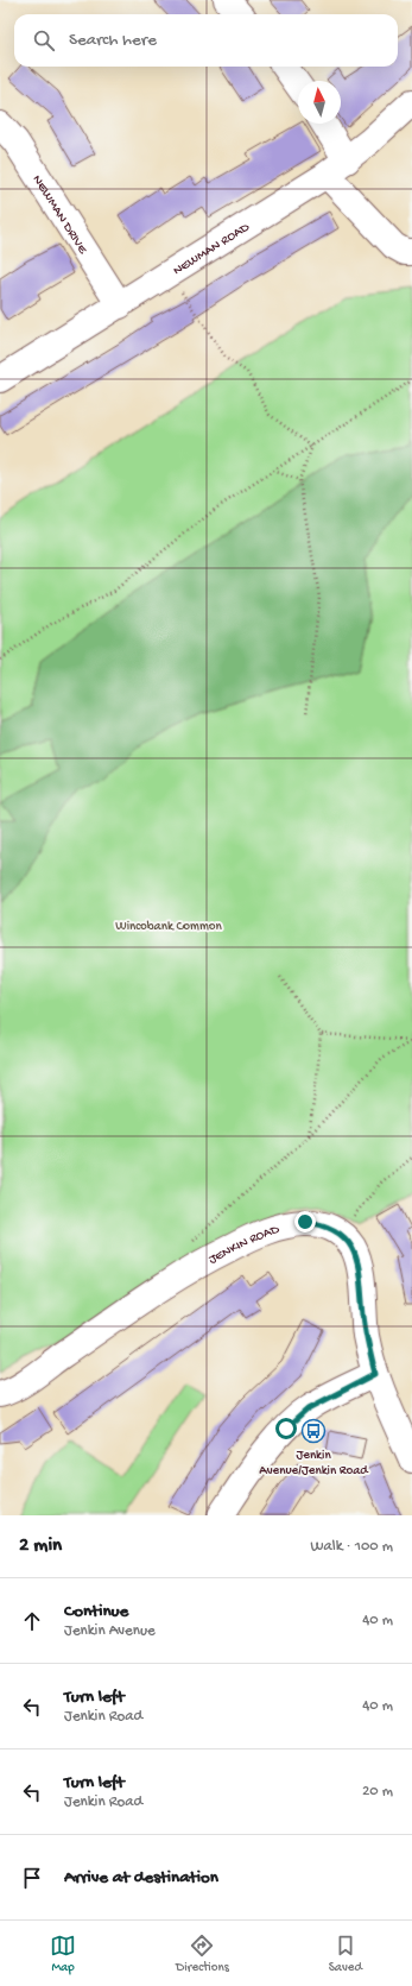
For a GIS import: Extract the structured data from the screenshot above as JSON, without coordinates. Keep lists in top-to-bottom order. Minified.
{"streets":{"street":["NEWMAN DRIVE","NEWMAN ROAD","JENKIN ROAD"]},"crossings":[["NEWMAN DRIVE","NEWMAN ROAD"]],"parks":["Wincobank Common"],"places":{"bus stop":["Jenkin Avenue/Jenkin Road"]},"north":"top","page":{"search":"Search here","heading":["2 min","Walk · 100 m"],"list":[["Continue","Jenkin Avenue","40 m"],["Turn left","Jenkin Road","40 m"],["Turn left","Jenkin Road","20 m"],"Arrive at destination"],"nav":["Map","Directions","Saved"]}}
